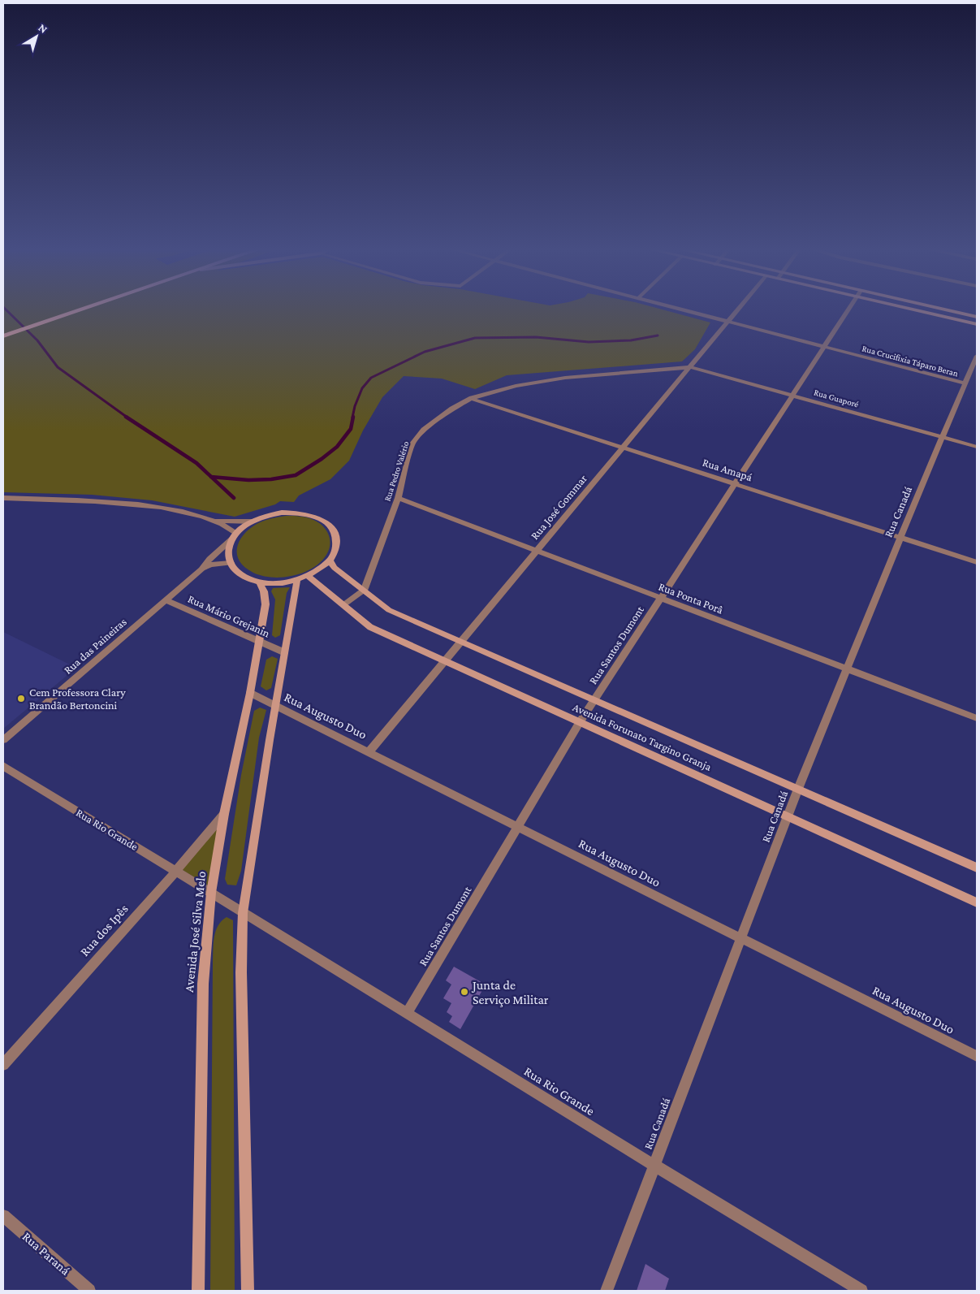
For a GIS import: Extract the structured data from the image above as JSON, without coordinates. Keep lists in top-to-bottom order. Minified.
{"streets":{"street":["Rua Crucifixia Táparo Beran","Rua Guaporé","Rua Amapá","Rua Pedro Valério","Rua José Gommar","Rua Canadá","Rua Ponta Porâ","Rua Mário Grejanin","Rua Santos Dumont","Rua das Paineiras","Rua Augusto Duo","Avenida Forunato Targino Granja","Rua Rio Grande","Rua dos Ipês","Avenida José Silva Melo","Rua Paraná"]},"crossings":[["Rua Crucifixia Táparo Beran","Rua José Gommar"],["Rua Crucifixia Táparo Beran","Rua Canadá"],["Rua Crucifixia Táparo Beran","Rua Santos Dumont"],["Rua Guaporé","Rua Pedro Valério"],["Rua Guaporé","Rua José Gommar"],["Rua Guaporé","Rua Canadá"],["Rua Guaporé","Rua Santos Dumont"],["Rua Amapá","Rua Pedro Valério"],["Rua Amapá","Rua José Gommar"],["Rua Amapá","Rua Canadá"],["Rua Amapá","Rua Santos Dumont"],["Rua Pedro Valério","Rua José Gommar"],["Rua Pedro Valério","Rua Ponta Porâ"],["Rua Pedro Valério","Avenida Forunato Targino Granja"],["Rua José Gommar","Rua Ponta Porâ"],["Rua José Gommar","Rua Augusto Duo"],["Rua José Gommar","Avenida Forunato Targino Granja"],["Rua Canadá","Rua Ponta Porâ"],["Rua Canadá","Rua Augusto Duo"],["Rua Canadá","Avenida Forunato Targino Granja"],["Rua Canadá","Rua Rio Grande"],["Rua Ponta Porâ","Rua Santos Dumont"],["Rua Mário Grejanin","Rua das Paineiras"],["Rua Mário Grejanin","Avenida José Silva Melo"],["Rua Santos Dumont","Rua Augusto Duo"],["Rua Santos Dumont","Avenida Forunato Targino Granja"],["Rua Santos Dumont","Rua Rio Grande"],["Rua das Paineiras","Avenida Forunato Targino Granja"],["Rua das Paineiras","Avenida José Silva Melo"],["Rua Augusto Duo","Avenida José Silva Melo"],["Avenida Forunato Targino Granja","Avenida José Silva Melo"],["Rua Rio Grande","Rua dos Ipês"],["Rua Rio Grande","Avenida José Silva Melo"],["Rua dos Ipês","Avenida José Silva Melo"]],"places":["Cem Professora Clary Brandão Bertoncini","Junta de Serviço Militar"],"north":"top right"}
